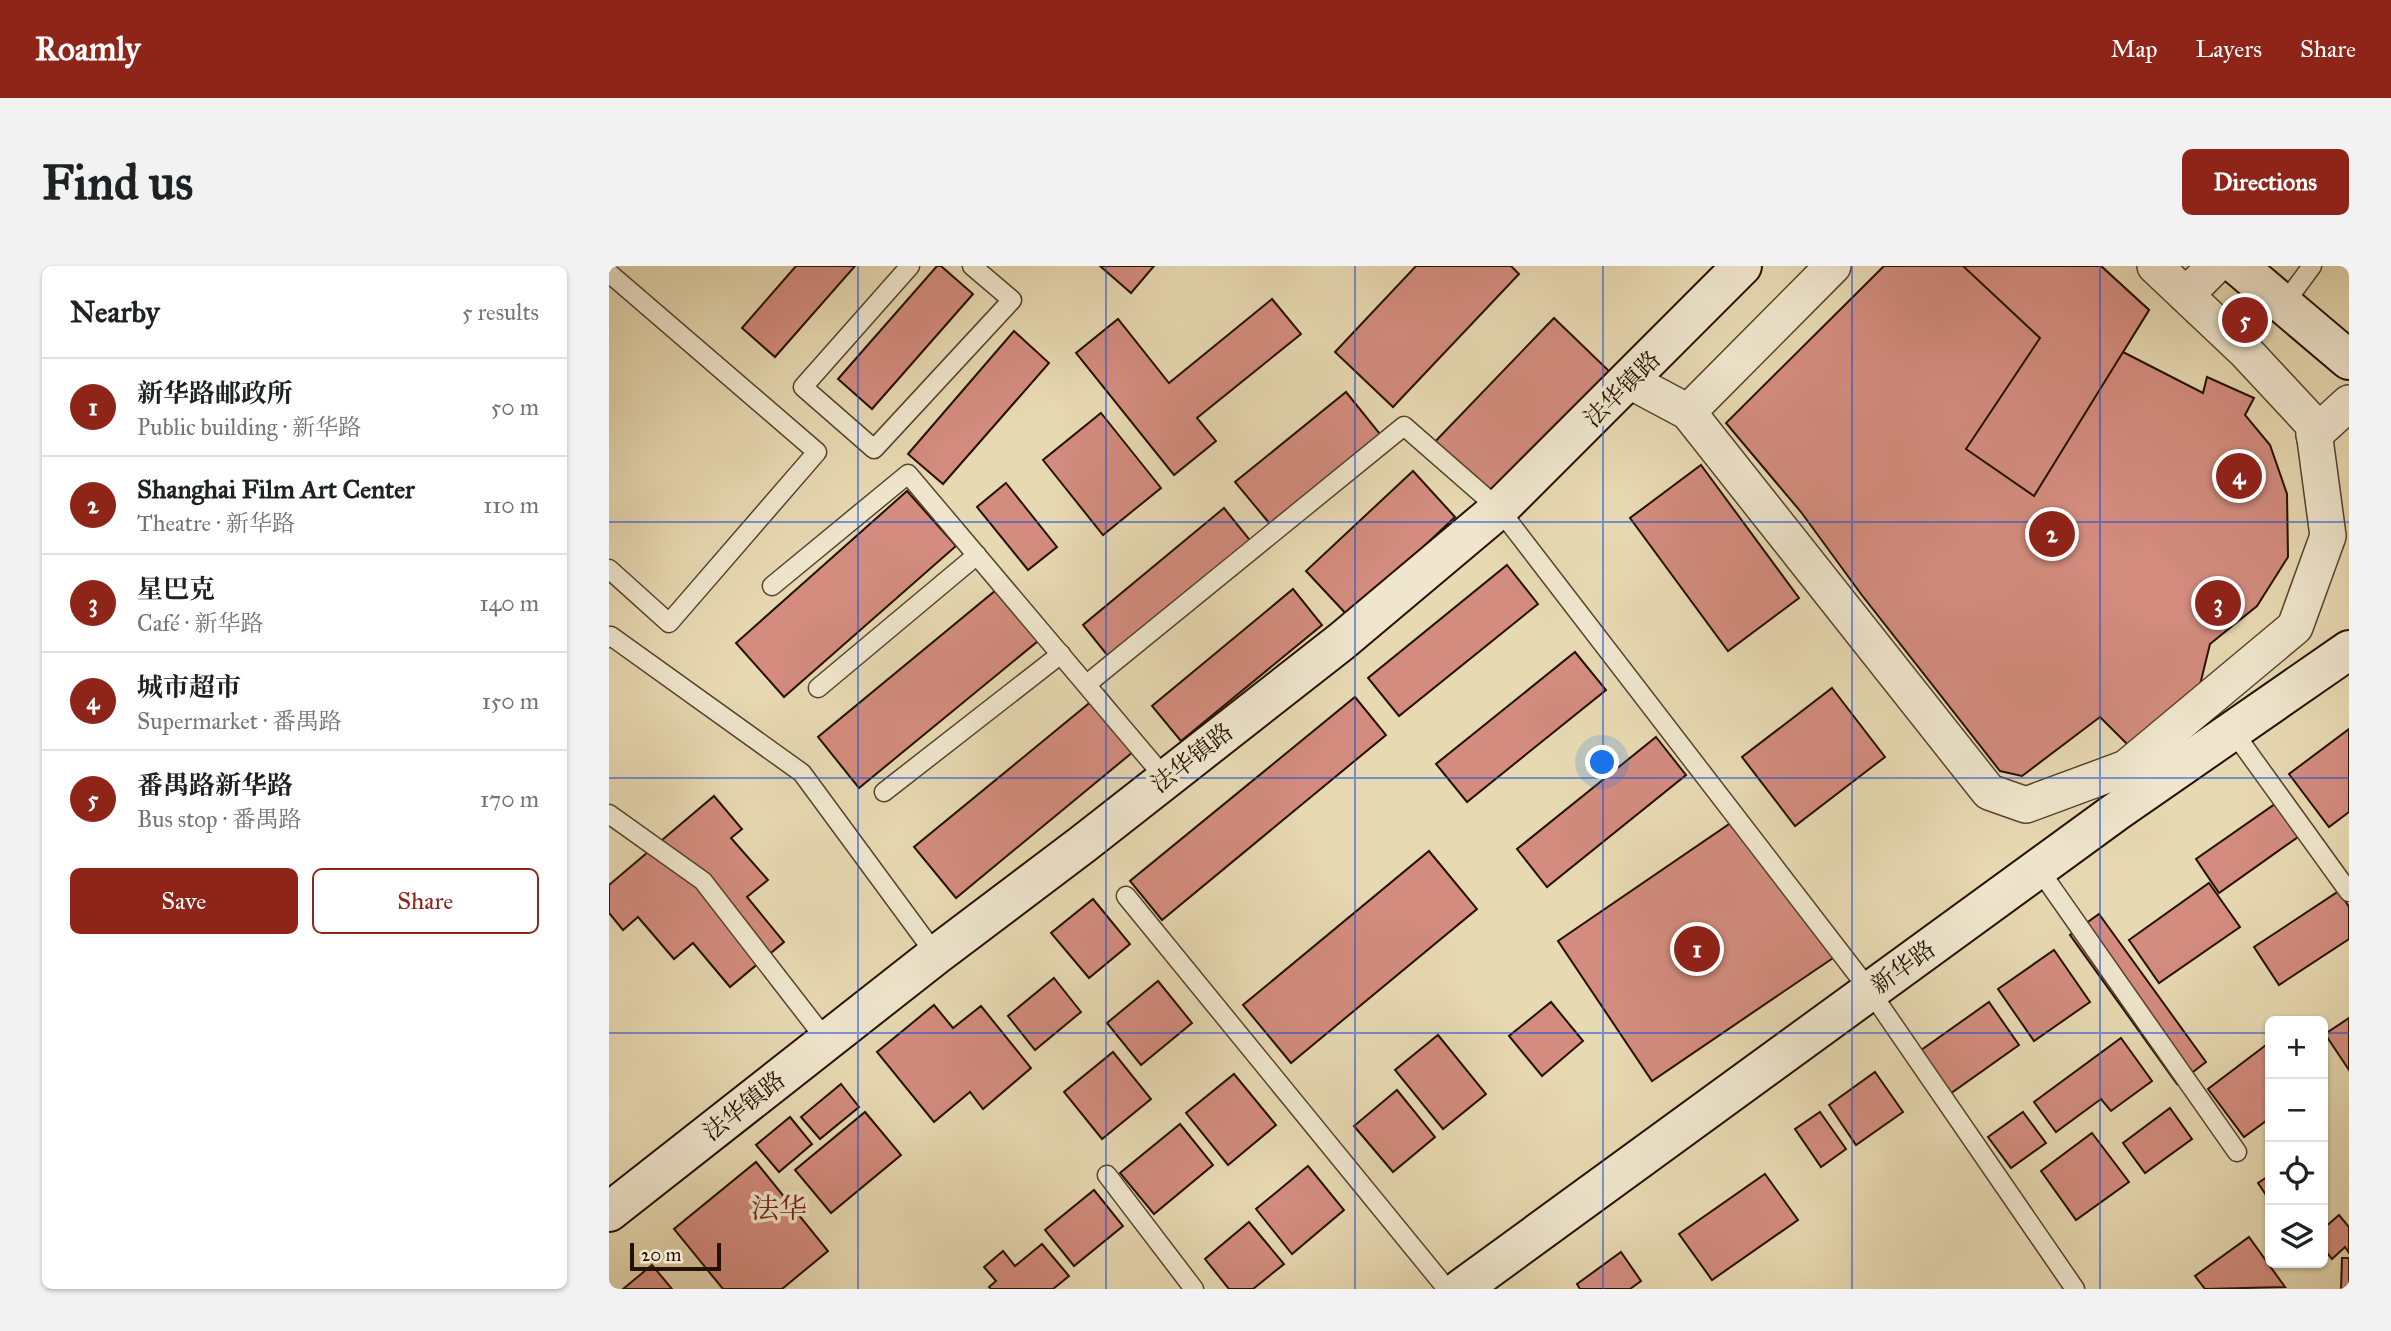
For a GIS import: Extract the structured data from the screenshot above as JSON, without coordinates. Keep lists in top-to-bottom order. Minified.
{"streets":{"street":["法华镇路","新华路"]},"districts":["法华"],"scale_bar":"20 m","page":{"header":"Roamly","nav":["Map","Layers","Share"],"buttons":["Directions",["Save","Share"]],"title":"Find us","heading":["Nearby","5 results"],"pins":["5","4","2","3","1"],"list":[{"mark":"1","name":"新华路邮政所","note":"Public building · 新华路","value":"50 m"},{"mark":"2","name":"Shanghai Film Art Center","note":"Theatre · 新华路","value":"110 m"},{"mark":"3","name":"星巴克","note":"Café · 新华路","value":"140 m"},{"mark":"4","name":"城市超市","note":"Supermarket · 番禺路","value":"150 m"},{"mark":"5","name":"番禺路新华路","note":"Bus stop · 番禺路","value":"170 m"}],"map_buttons":["+","−"],"scale":"20 m"}}
